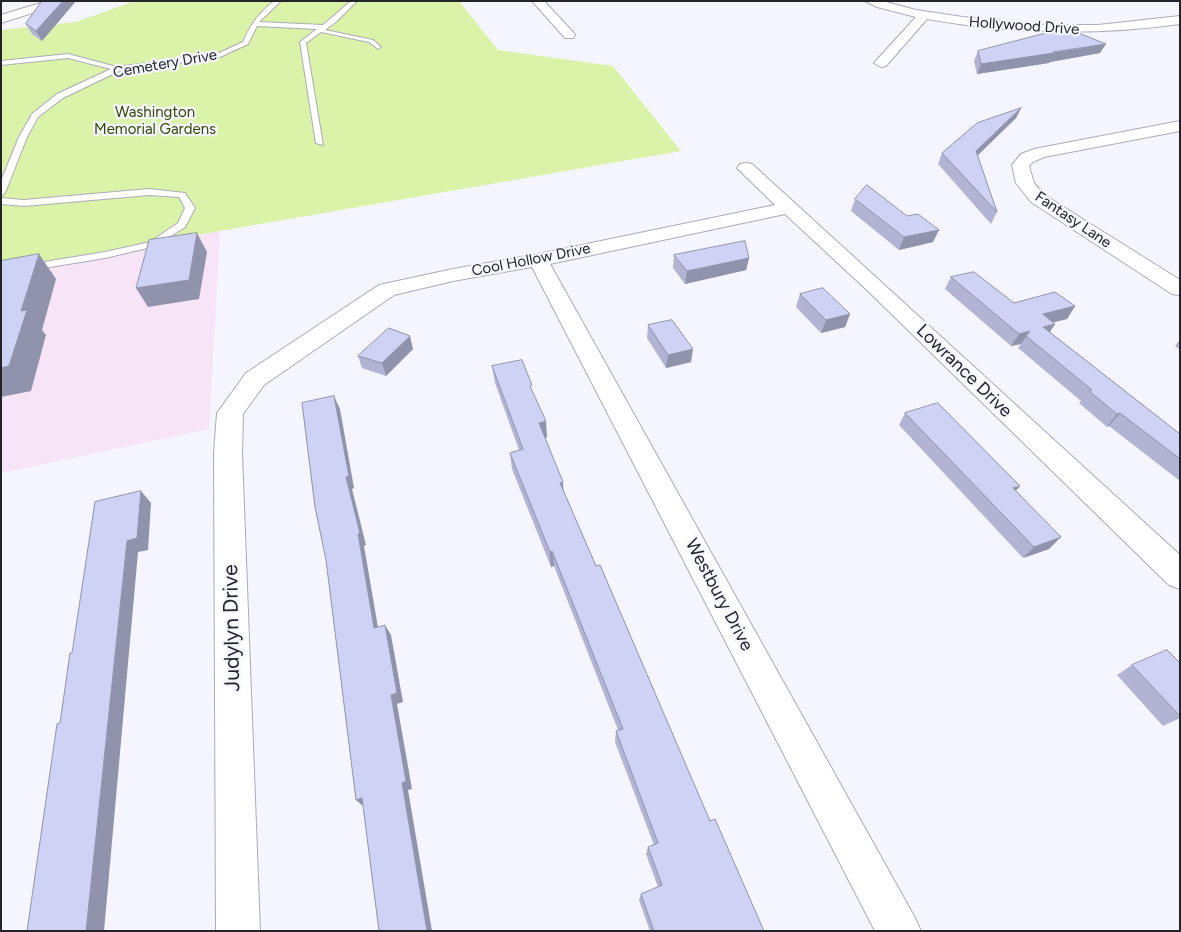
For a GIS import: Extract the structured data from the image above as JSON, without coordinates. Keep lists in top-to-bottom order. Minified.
{"streets":{"street":["Hollywood Drive","Fantasy Lane","Cool Hollow Drive","Lowrance Drive","Westbury Drive","Judylyn Drive"],"lane":["Cemetery Drive"]},"crossings":[["Cool Hollow Drive","Lowrance Drive"],["Cool Hollow Drive","Westbury Drive"],["Cool Hollow Drive","Judylyn Drive"]],"parks":["Washington Memorial Gardens"]}
